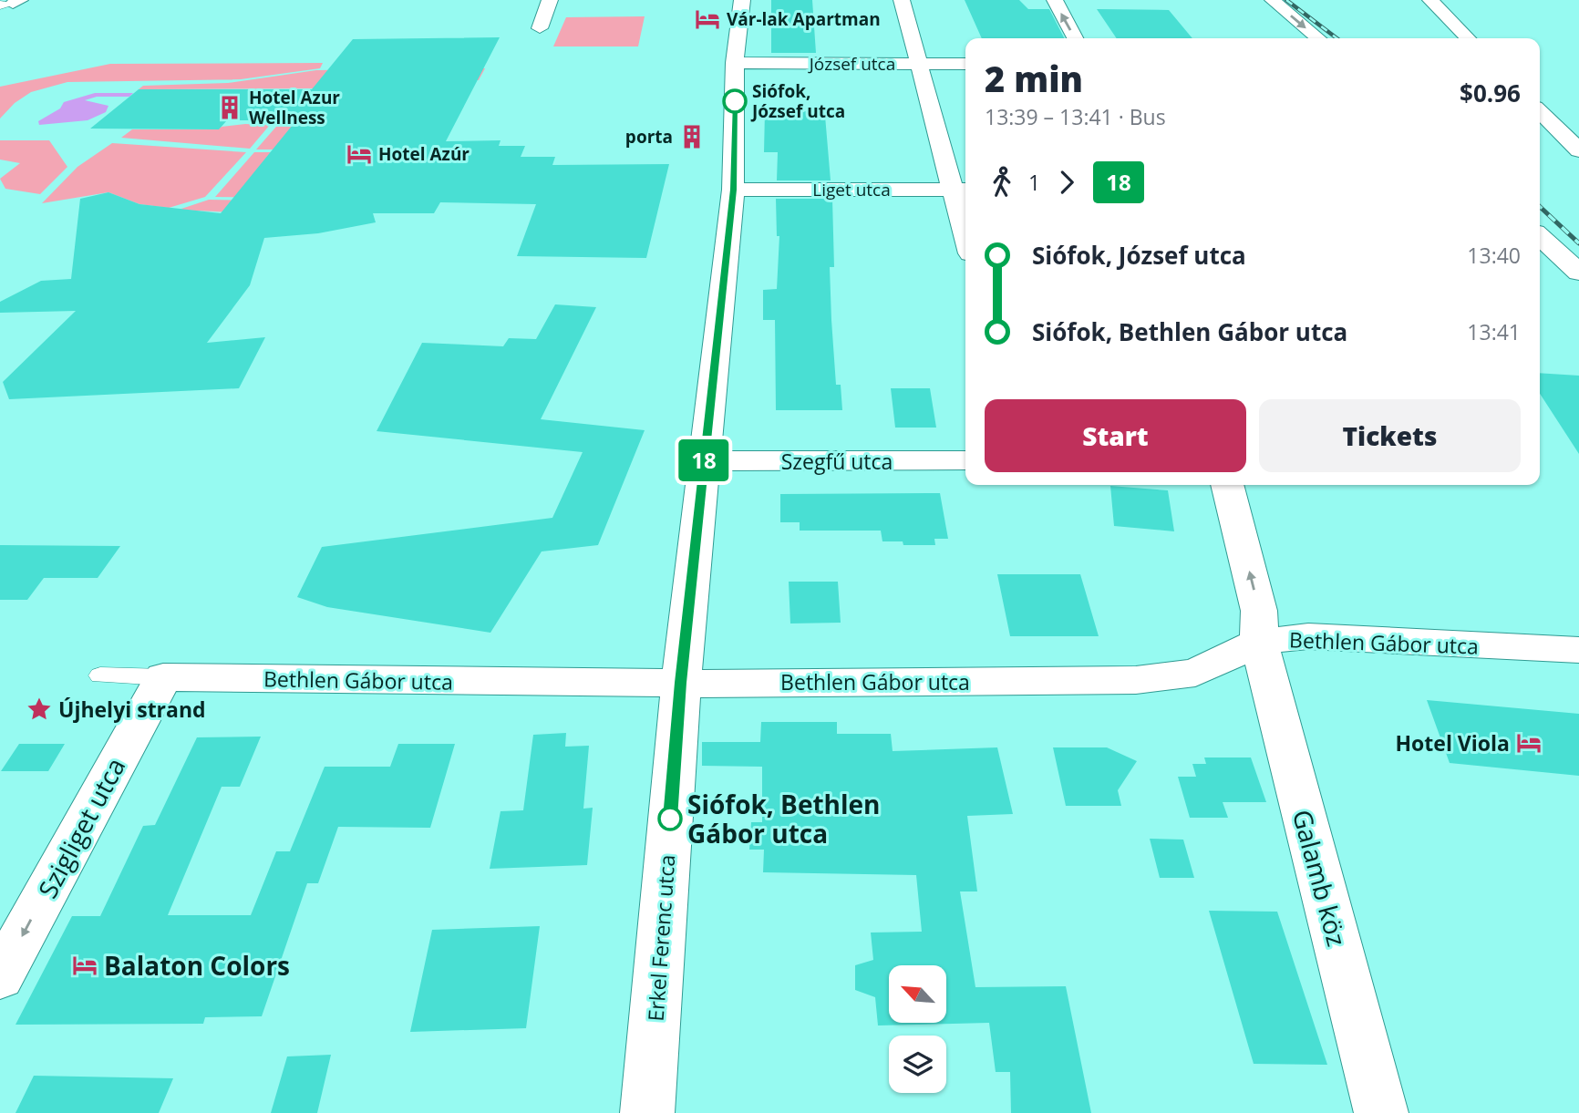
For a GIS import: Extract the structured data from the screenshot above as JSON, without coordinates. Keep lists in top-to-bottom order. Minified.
{"streets":{"street":["József utca","Liget utca","Szegfű utca","Bethlen Gábor utca","Szigliget utca","Galamb köz","Erkel Ferenc utca"]},"crossings":[["József utca","Erkel Ferenc utca"],["Liget utca","Erkel Ferenc utca"],["Szegfű utca","Erkel Ferenc utca"],["Bethlen Gábor utca","Szigliget utca"],["Bethlen Gábor utca","Galamb köz"],["Bethlen Gábor utca","Erkel Ferenc utca"]],"one_way":["Szigliget utca"],"places":{"hotel":["Vár-lak Apartman","Hotel Azúr","Hotel Viola","Balaton Colors"],"other":["Siófok, József utca","Siófok, Bethlen Gábor utca"],"building":["Hotel Azur Wellness","porta"],"place":["Újhelyi strand"]},"lines":["bus line 18"],"north":"top left","page":{"on_map":"18","heading":["2 min","13:39 – 13:41 · Bus","$0.96"],"legs":["1","18"],"list":[{"name":"Siófok, József utca","value":"13:40"},{"name":"Siófok, Bethlen Gábor utca","value":"13:41"}],"buttons":["Start","Tickets"]}}
